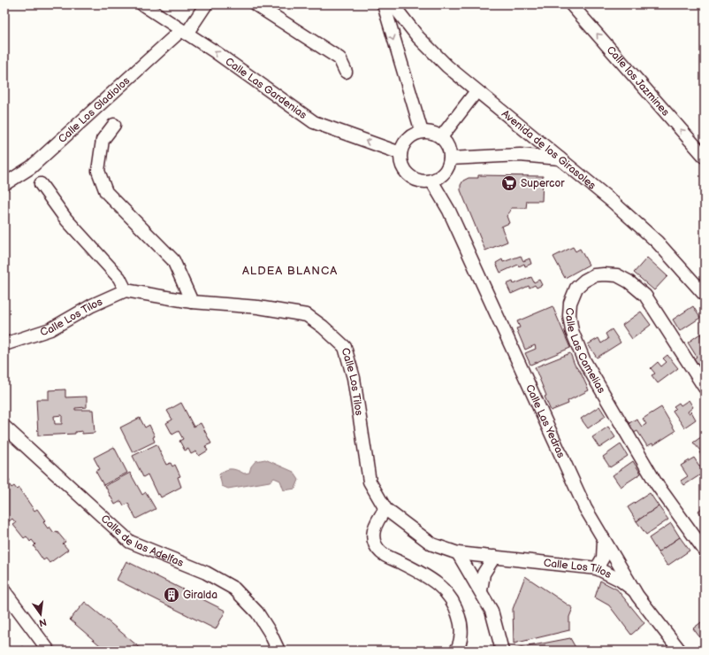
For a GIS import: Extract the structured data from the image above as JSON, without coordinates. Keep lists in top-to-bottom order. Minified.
{"streets":{"street":["Calle los Jazmines","Calle Las Gardenias","Calle Los Gladiolos","Avenida de los Girasoles","Calle Los Tilos","Calle Las Camelias","Calle Las Yedras","Calle de las Adelfas"]},"crossings":[["Calle Las Gardenias","Calle Los Gladiolos"],["Calle Las Gardenias","Calle Las Yedras"],["Calle Los Tilos","Calle Las Yedras"]],"one_way":["Calle los Jazmines"],"districts":["ALDEA BLANCA"],"places":{"supermarket":["Supercor"],"building":["Giralda"]},"north":"bottom"}
